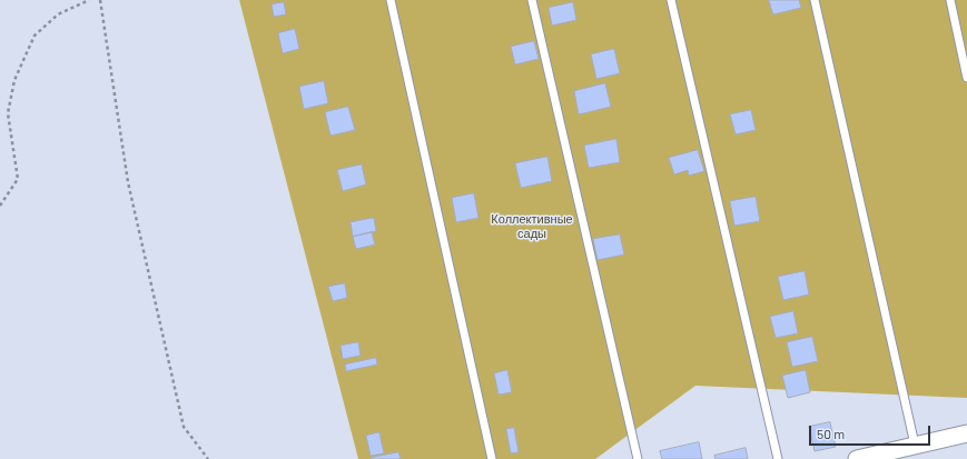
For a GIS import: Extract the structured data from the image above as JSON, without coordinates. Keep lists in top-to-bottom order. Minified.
{"parks":["Коллективные сады"],"scale_bar":"50 m"}
